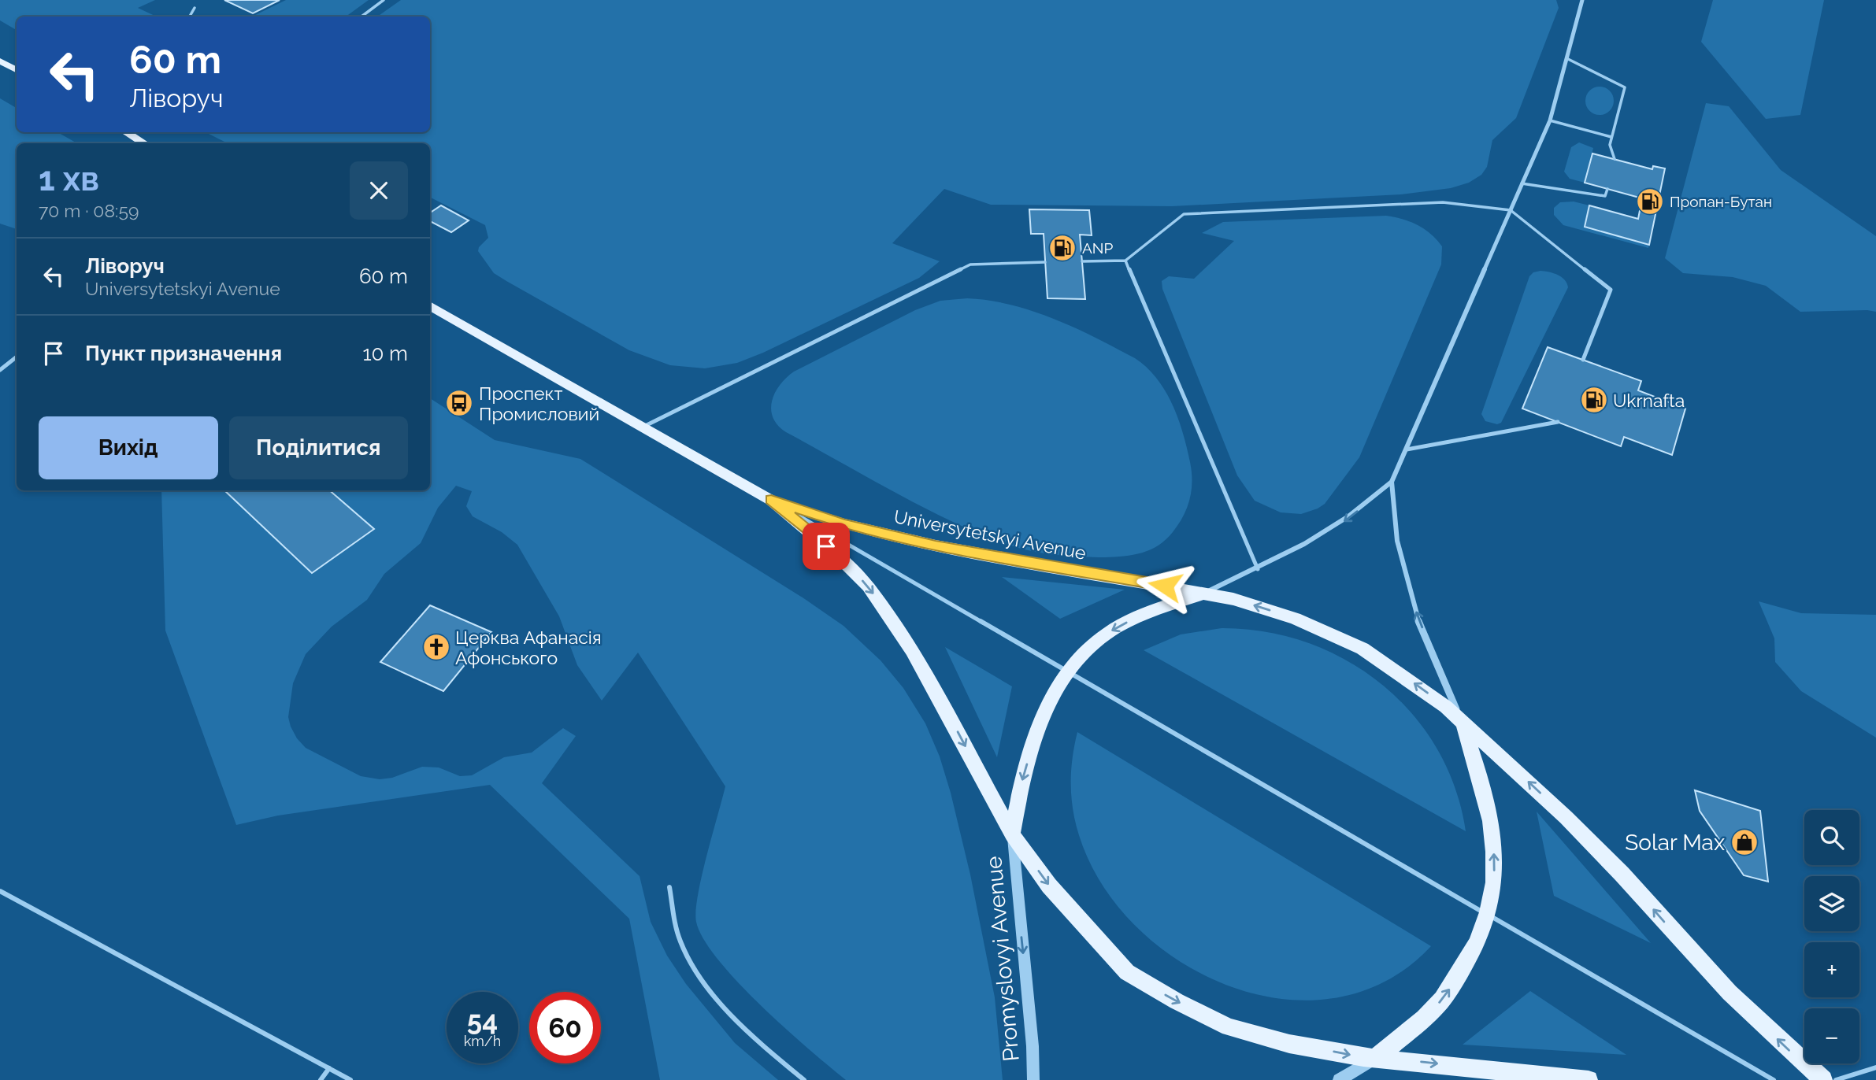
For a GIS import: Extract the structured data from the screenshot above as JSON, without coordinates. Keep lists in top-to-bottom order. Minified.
{"streets":{"main road":["Universytetskyi Avenue"],"street":["Promyslovyi Avenue"]},"crossings":[["Universytetskyi Avenue","Promyslovyi Avenue"]],"one_way":["Promyslovyi Avenue"],"places":{"fuel station":["Пропан-Бутан","ANP","Ukrnafta"],"bus stop":["Проспект Промисловий"],"church":["Церква Афанасія Афонського"],"shop":["Solar Max"]},"page":{"turn":["60 m","Ліворуч"],"heading":["1 хв","70 m · 08:59"],"list":[{"name":"Ліворуч","note":"Universytetskyi Avenue","value":"60 m"},{"name":"Пункт призначення","value":"10 m"}],"buttons":["Вихід","Поділитися"],"map_buttons":["+","−"],"speed":"54 km/h","limit":"60"}}
